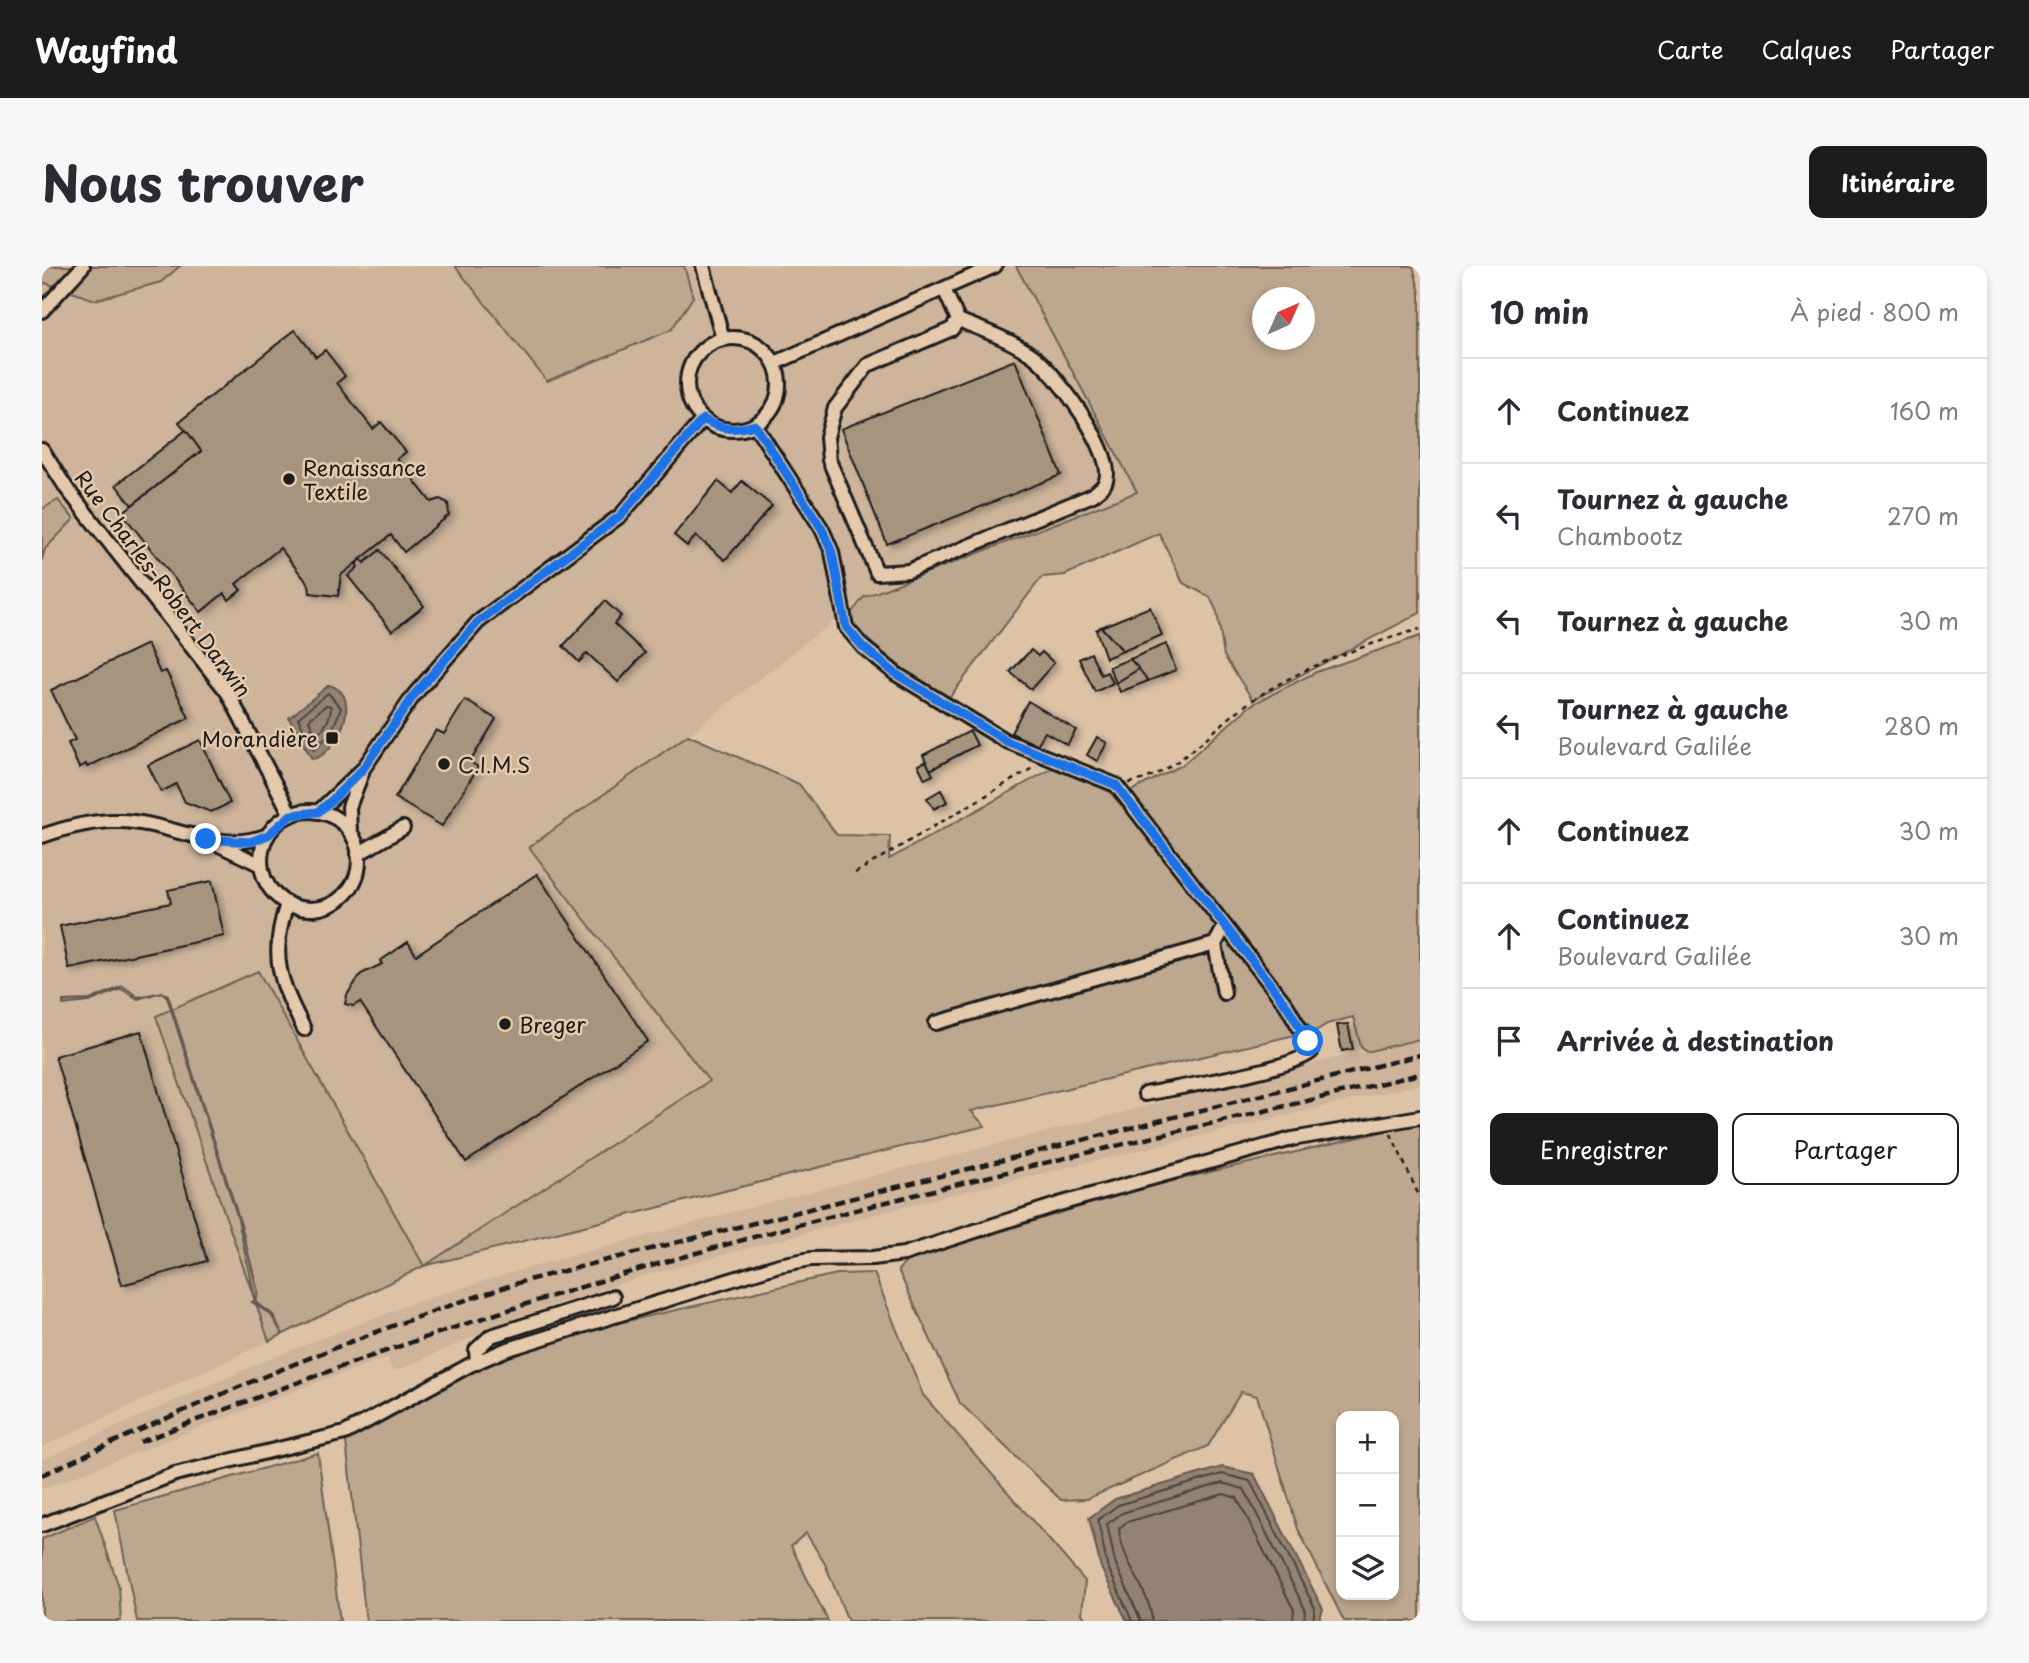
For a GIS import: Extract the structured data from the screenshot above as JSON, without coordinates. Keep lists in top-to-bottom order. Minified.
{"streets":{"street":["Rue Charles-Robert Darwin"]},"places":{"other":["Renaissance Textile","C.I.M.S","Breger"],"transit":["Morandière"]},"north":"top right","page":{"header":"Wayfind","nav":["Carte","Calques","Partager"],"title":"Nous trouver","buttons":["Itinéraire",["Enregistrer","Partager"]],"heading":["10 min","À pied · 800 m"],"list":[["Continuez","160 m"],["Tournez à gauche","Chambootz","270 m"],["Tournez à gauche","30 m"],["Tournez à gauche","Boulevard Galilée","280 m"],["Continuez","30 m"],["Continuez","Boulevard Galilée","30 m"],"Arrivée à destination"],"map_buttons":["+","−"]}}
